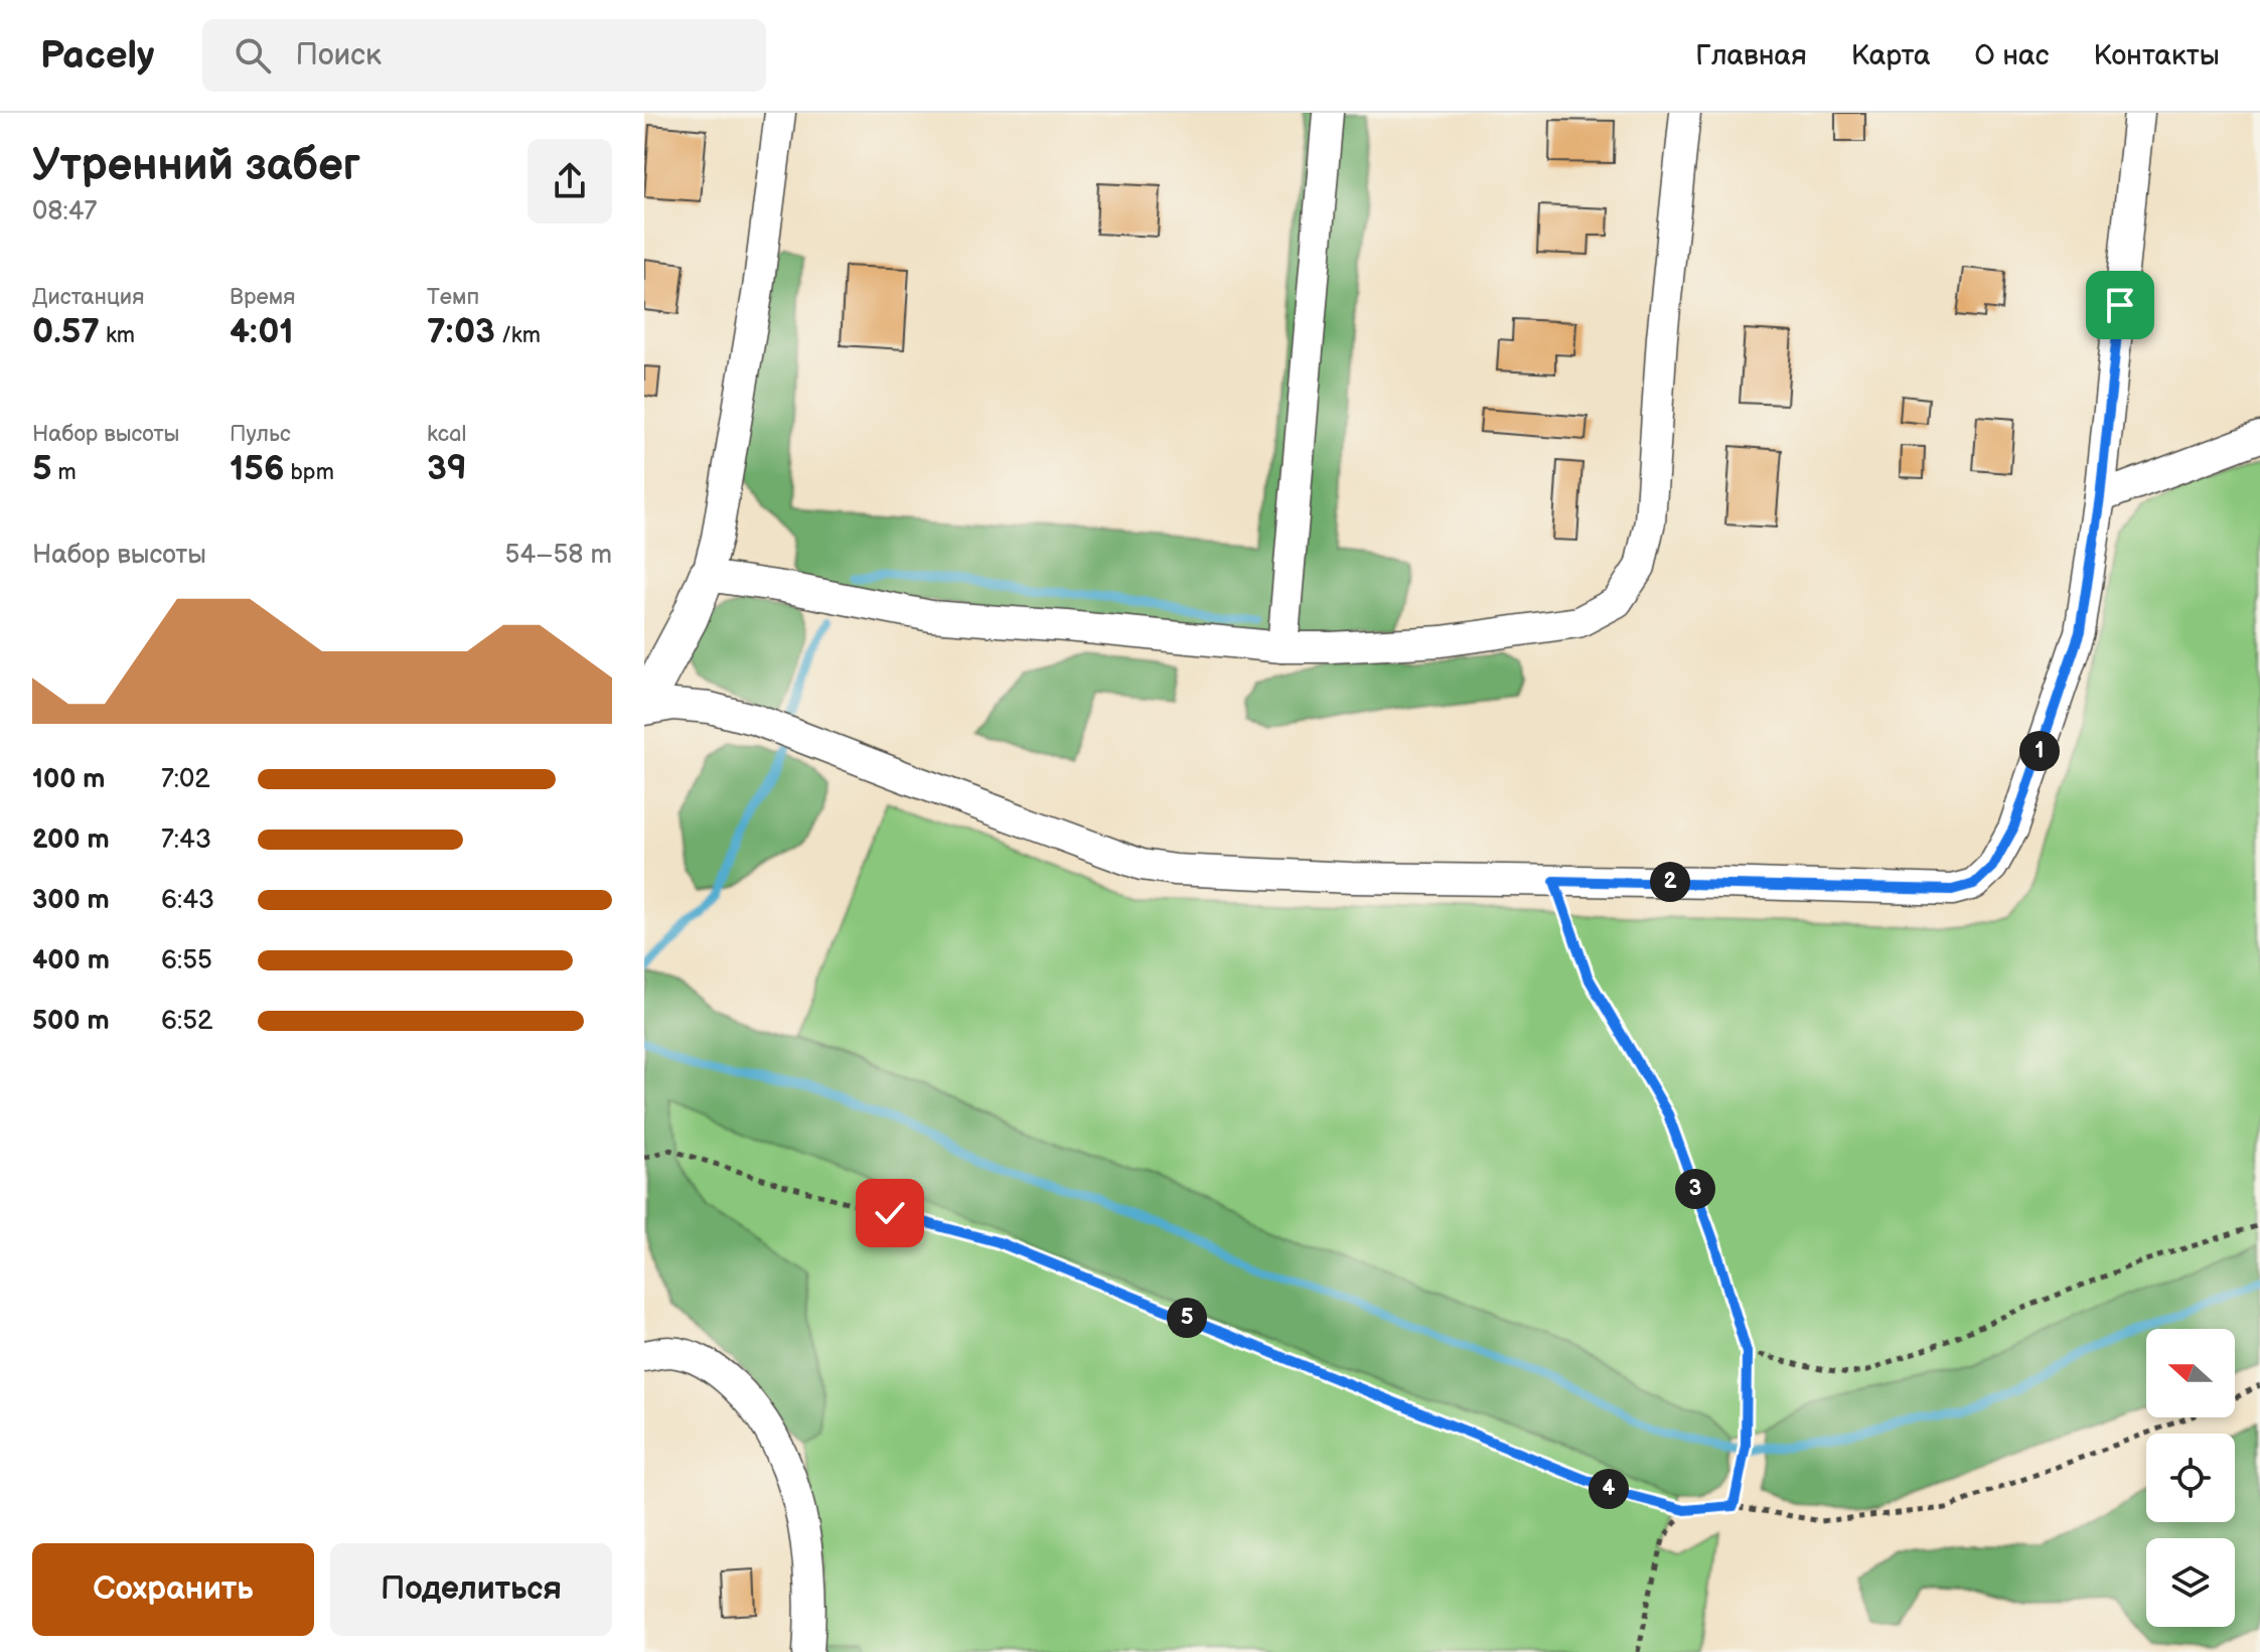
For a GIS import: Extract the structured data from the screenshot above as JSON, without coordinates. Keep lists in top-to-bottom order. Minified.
{"north":"left","page":{"header":"Pacely","search":"Поиск","nav":["Главная","Карта","О нас","Контакты"],"heading":["Утренний забег","08:47"],"stats":[["Дистанция","0.57 km"],["Время","4:01"],["Темп","7:03 /km"],["Набор высоты","5 m"],["Пульс","156 bpm"],["kcal","39"]],"chart":["Набор высоты","54–58 m"],"pins":["1","2","3","5","4"],"list":[{"name":"100 m","note":"7:02"},{"name":"200 m","note":"7:43"},{"name":"300 m","note":"6:43"},{"name":"400 m","note":"6:55"},{"name":"500 m","note":"6:52"}],"buttons":["Сохранить","Поделиться"]}}
